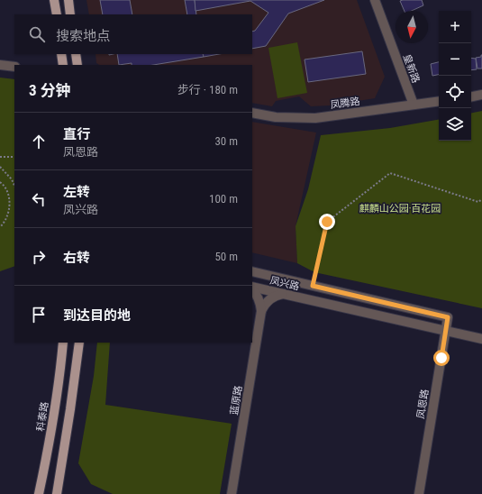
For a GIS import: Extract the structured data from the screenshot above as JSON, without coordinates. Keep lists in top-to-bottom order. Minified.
{"streets":{"main road":["科泰路"],"street":["皇新路","凤腾路","凤兴路","蓝原路","凤恩路"]},"crossings":[["皇新路","凤腾路"],["凤兴路","凤恩路"]],"parks":["麒麟山公园·百花园"],"north":"bottom","page":{"map_buttons":["+","−"],"search":"搜索地点","heading":["3 分钟","步行 · 180 m"],"list":[["直行","凤恩路","30 m"],["左转","凤兴路","100 m"],["右转","50 m"],"到达目的地"]}}
